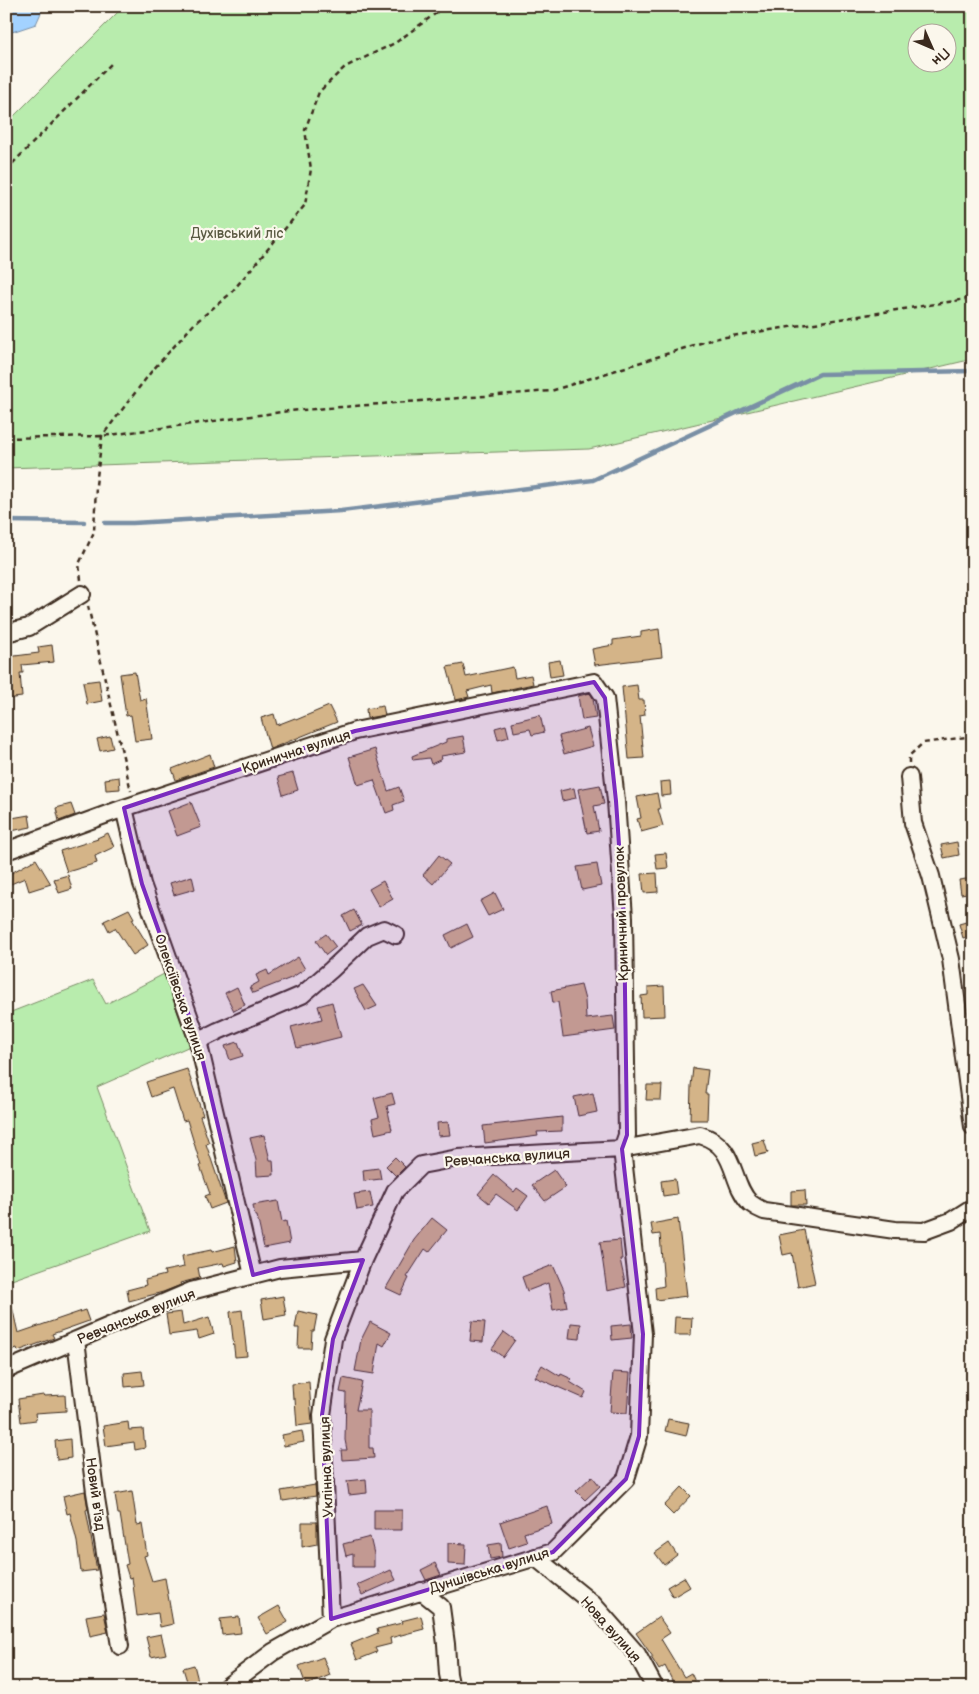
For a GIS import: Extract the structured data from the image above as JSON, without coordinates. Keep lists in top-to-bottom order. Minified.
{"streets":{"street":["Кринична вулиця","Криничний провулок","Олексіївська вулиця","Ревчанська вулиця","Уклінна вулиця","Новий в'їзд","Дуншівська вулиця","Нова вулиця"]},"crossings":[["Кринична вулиця","Криничний провулок"],["Кринична вулиця","Олексіївська вулиця"],["Криничний провулок","Ревчанська вулиця"],["Криничний провулок","Дуншівська вулиця"],["Олексіївська вулиця","Ревчанська вулиця"],["Ревчанська вулиця","Уклінна вулиця"],["Ревчанська вулиця","Новий в'їзд"],["Ревчанська вулиця","Дуншівська вулиця"],["Уклінна вулиця","Дуншівська вулиця"],["Дуншівська вулиця","Нова вулиця"]],"parks":["Духівський ліс"],"north":"bottom right"}
